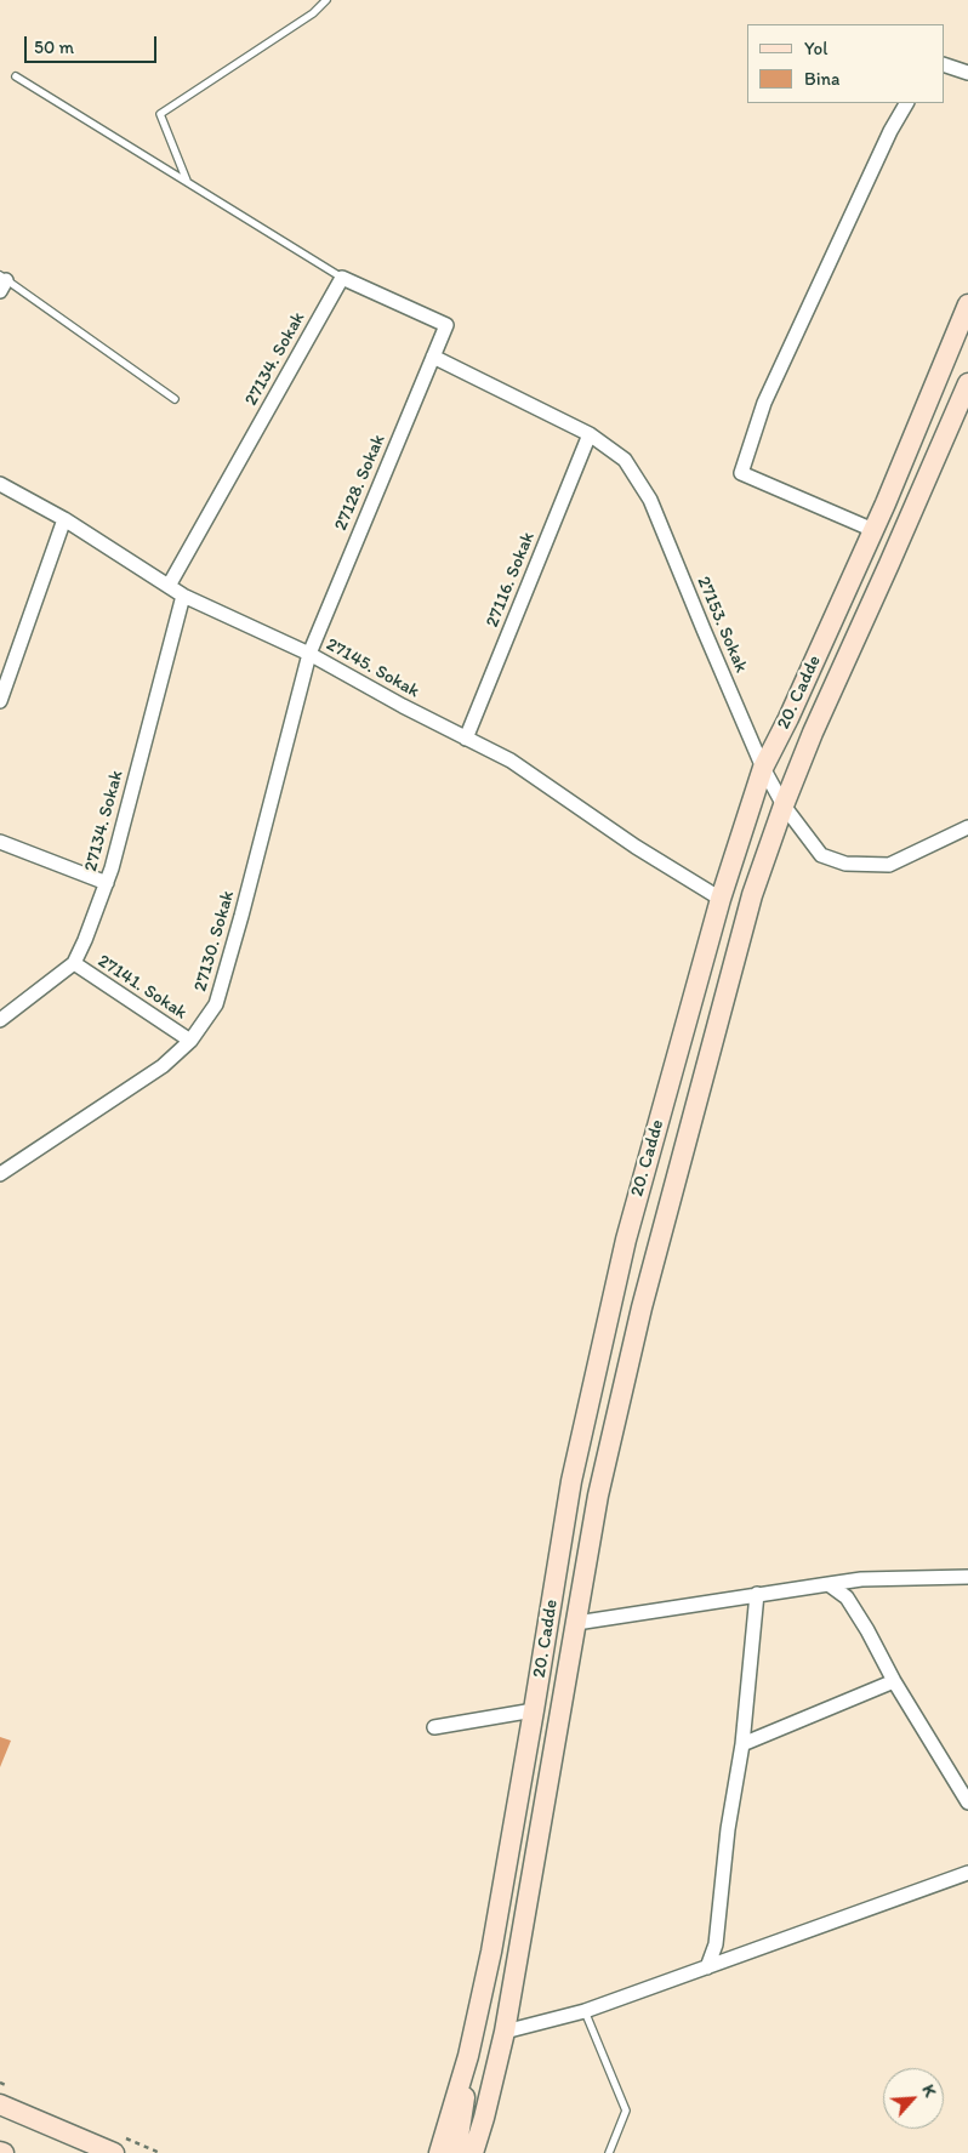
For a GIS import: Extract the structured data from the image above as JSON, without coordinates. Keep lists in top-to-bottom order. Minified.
{"streets":{"main road":["20. Cadde"],"street":["27134. Sokak","27128. Sokak","27116. Sokak","27153. Sokak","27145. Sokak","27130. Sokak","27141. Sokak"]},"crossings":[["27134. Sokak","27128. Sokak"],["27134. Sokak","27145. Sokak"],["27134. Sokak","27141. Sokak"],["27128. Sokak","27153. Sokak"],["27128. Sokak","27145. Sokak"],["27128. Sokak","27130. Sokak"],["27116. Sokak","27153. Sokak"],["27116. Sokak","27145. Sokak"],["27153. Sokak","20. Cadde"],["27145. Sokak","20. Cadde"],["27145. Sokak","27130. Sokak"],["27130. Sokak","27141. Sokak"]],"legend":["Yol","Bina"],"scale_bar":"50 m","north":"top right"}
